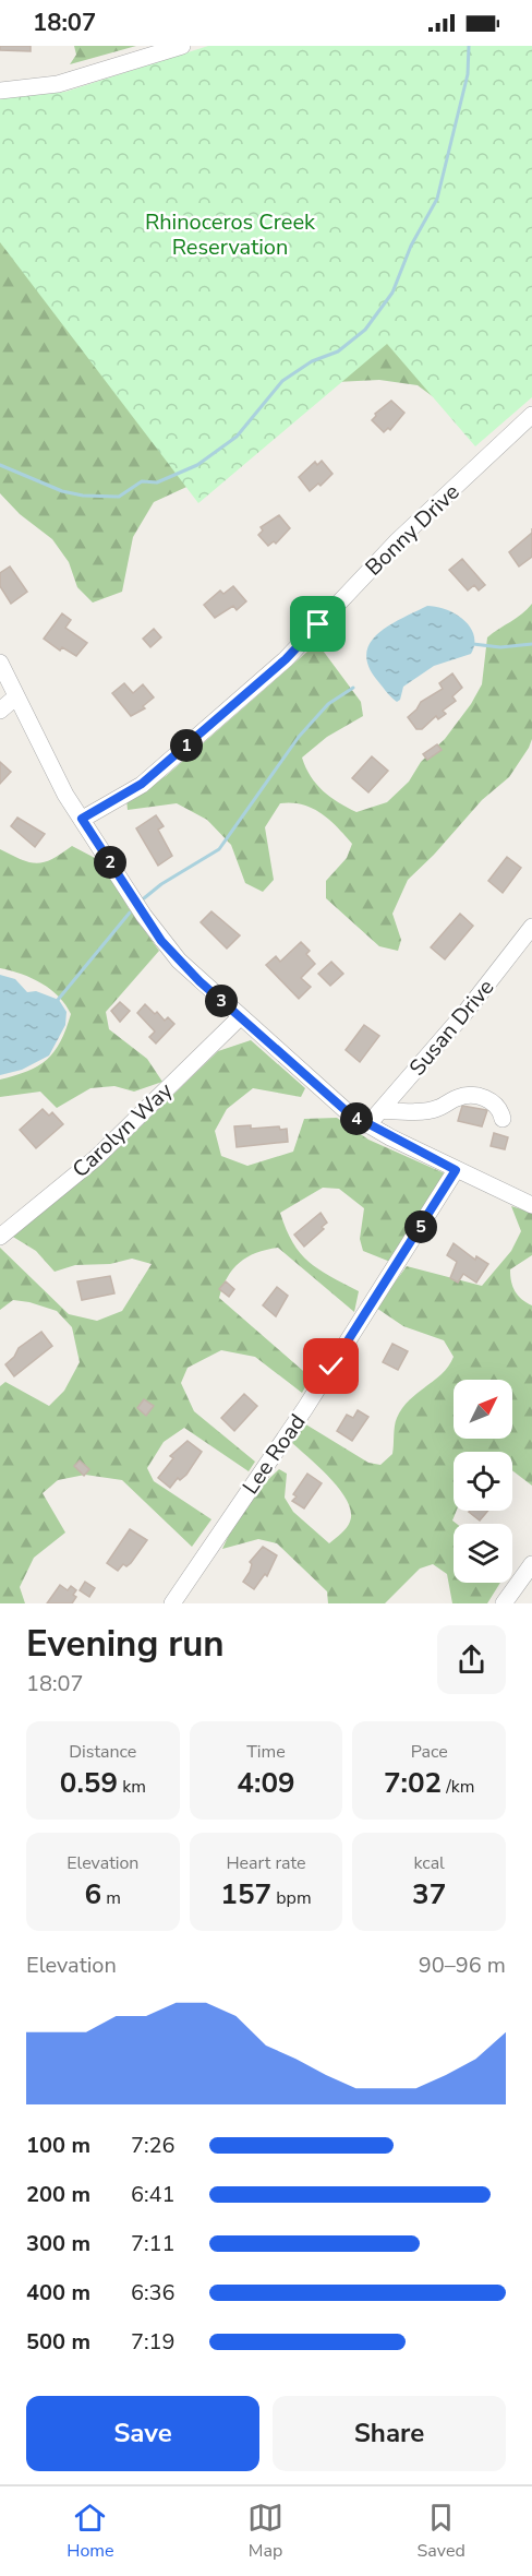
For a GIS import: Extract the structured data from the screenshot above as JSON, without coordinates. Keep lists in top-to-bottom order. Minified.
{"streets":{"street":["Bonny Drive","Susan Drive","Carolyn Way","Lee Road"]},"parks":["Rhinoceros Creek Reservation"],"north":"top right","page":{"status":"18:07","pins":["1","2","3","4","5"],"heading":["Evening run","18:07"],"stats":[["Distance","0.59 km"],["Time","4:09"],["Pace","7:02 /km"],["Elevation","6 m"],["Heart rate","157 bpm"],["kcal","37"]],"chart":["Elevation","90–96 m"],"list":[{"name":"100 m","note":"7:26"},{"name":"200 m","note":"6:41"},{"name":"300 m","note":"7:11"},{"name":"400 m","note":"6:36"},{"name":"500 m","note":"7:19"}],"buttons":["Save","Share"],"tabs":["Home","Map","Saved"]}}
